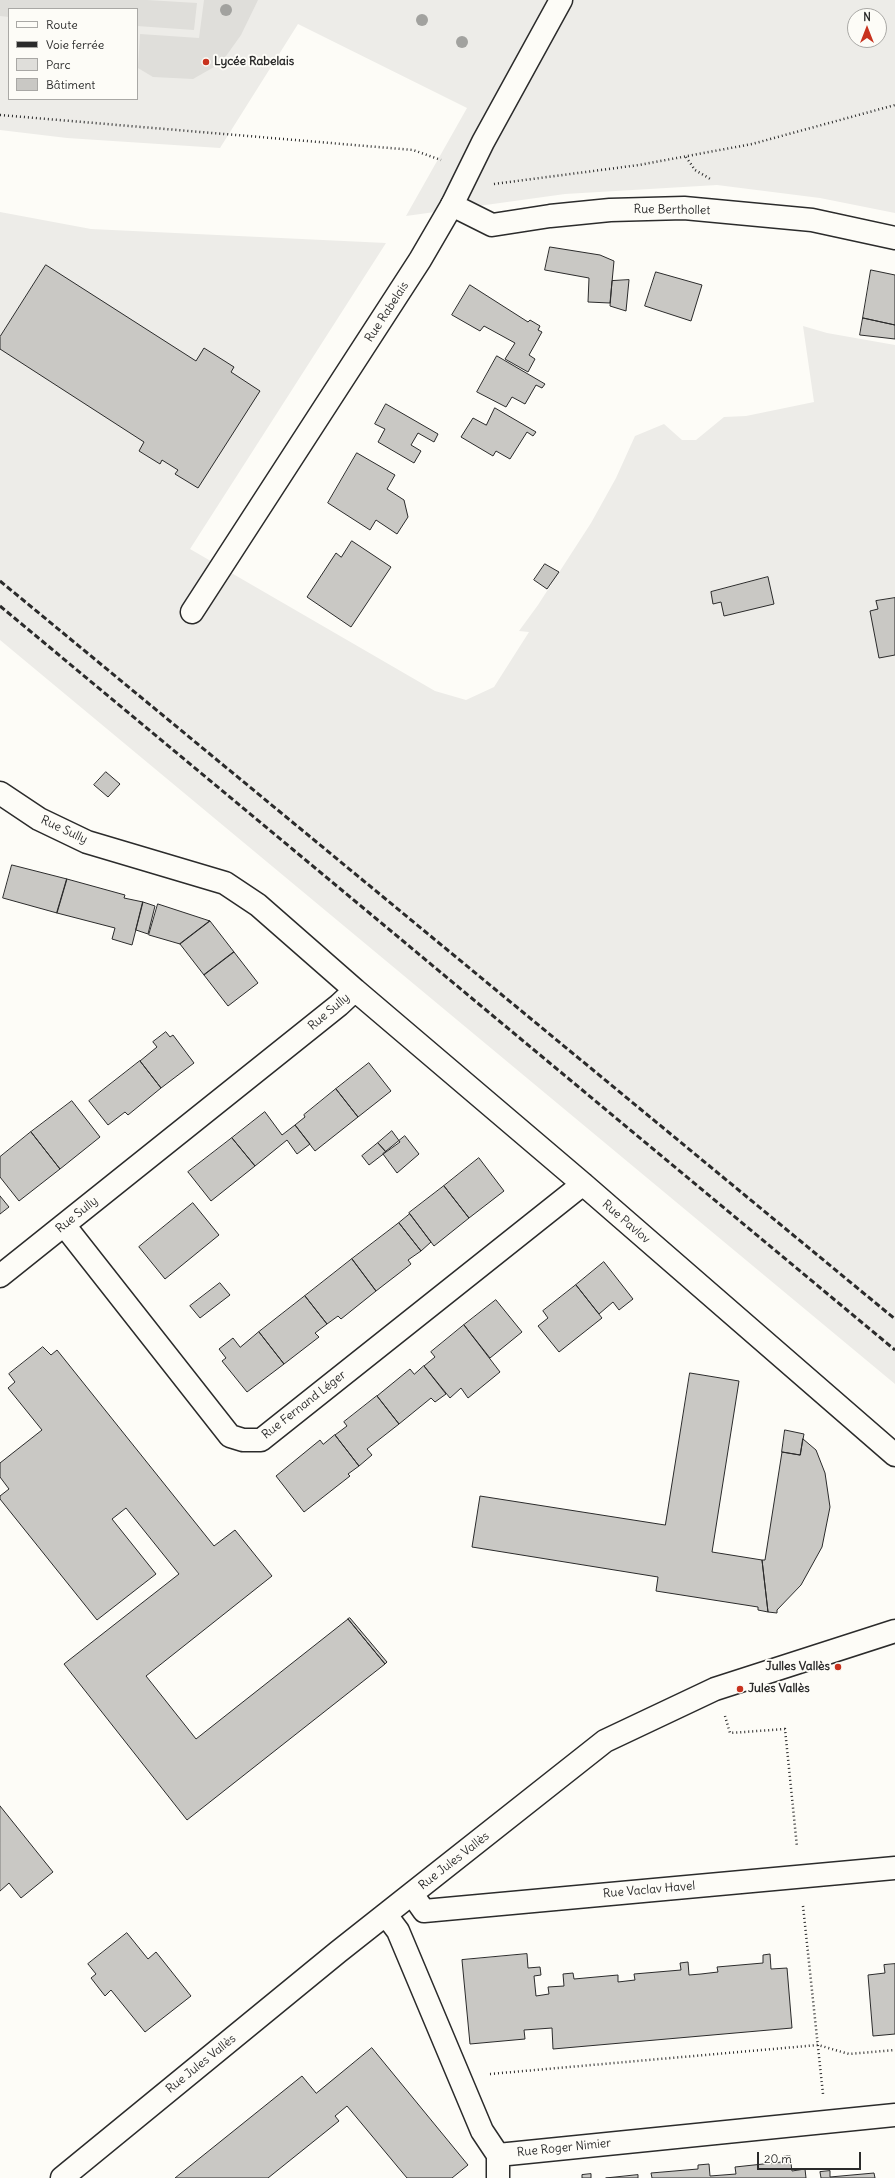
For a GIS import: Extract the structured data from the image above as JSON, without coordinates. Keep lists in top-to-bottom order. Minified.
{"streets":{"street":["Rue Berthollet","Rue Rabelais","Rue Sully","Rue Pavlov","Rue Fernand Léger","Rue Jules Vallès","Rue Vaclav Havel","Rue Roger Nimier"]},"crossings":[["Rue Berthollet","Rue Rabelais"],["Rue Sully","Rue Pavlov"],["Rue Sully","Rue Fernand Léger"],["Rue Pavlov","Rue Fernand Léger"],["Rue Jules Vallès","Rue Vaclav Havel"]],"places":["Lycée Rabelais","Julles Vallès","Jules Vallès"],"legend":["Route","Voie ferrée","Parc","Bâtiment"],"scale_bar":"20 m","north":"top"}
